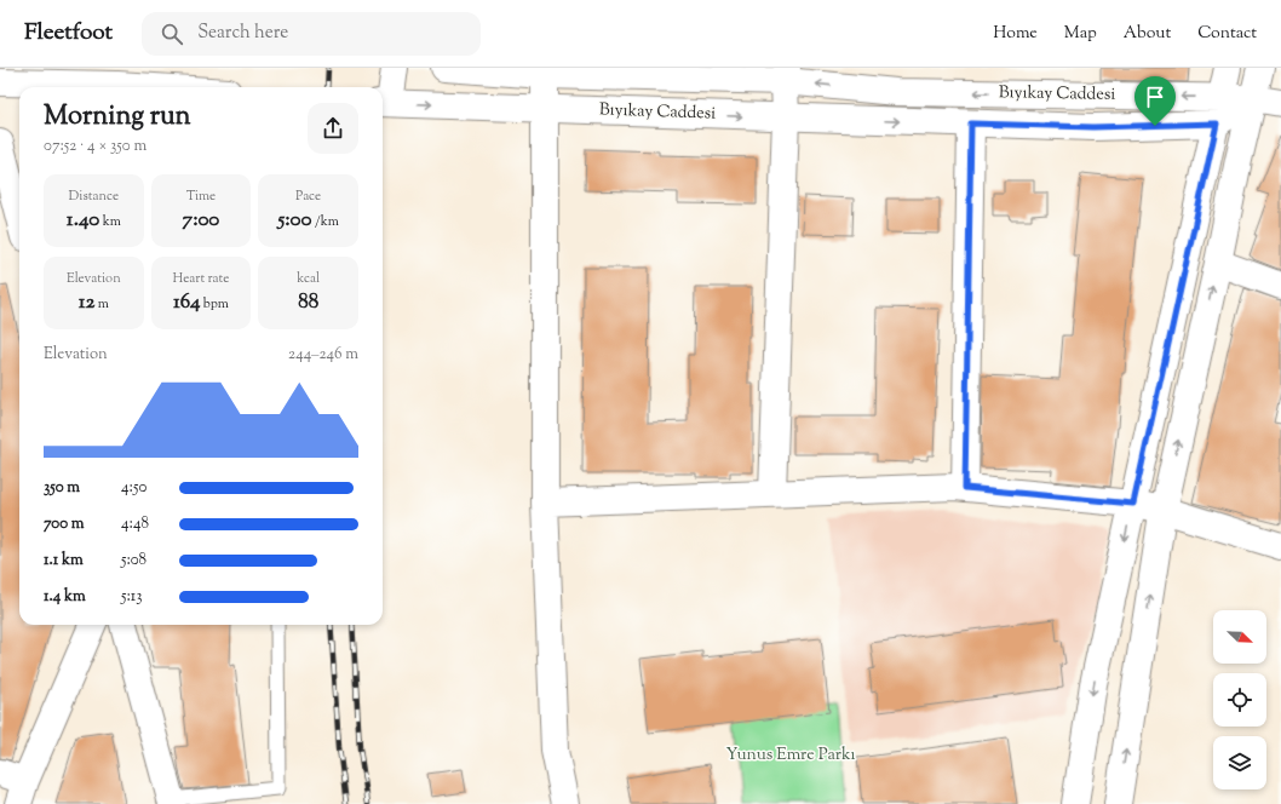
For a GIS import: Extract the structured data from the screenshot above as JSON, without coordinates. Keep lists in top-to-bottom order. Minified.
{"streets":{"street":["Bıyıkay Caddesi"]},"parks":["Yunus Emre Parkı"],"north":"bottom right","page":{"header":"Fleetfoot","search":"Search here","nav":["Home","Map","About","Contact"],"heading":["Morning run","07:52 · 4 × 350 m"],"stats":[["Distance","1.40 km"],["Time","7:00"],["Pace","5:00 /km"],["Elevation","12 m"],["Heart rate","164 bpm"],["kcal","88"]],"chart":["Elevation","244–246 m"],"list":[{"name":"350 m","note":"4:50"},{"name":"700 m","note":"4:48"},{"name":"1.1 km","note":"5:08"},{"name":"1.4 km","note":"5:13"}]}}
